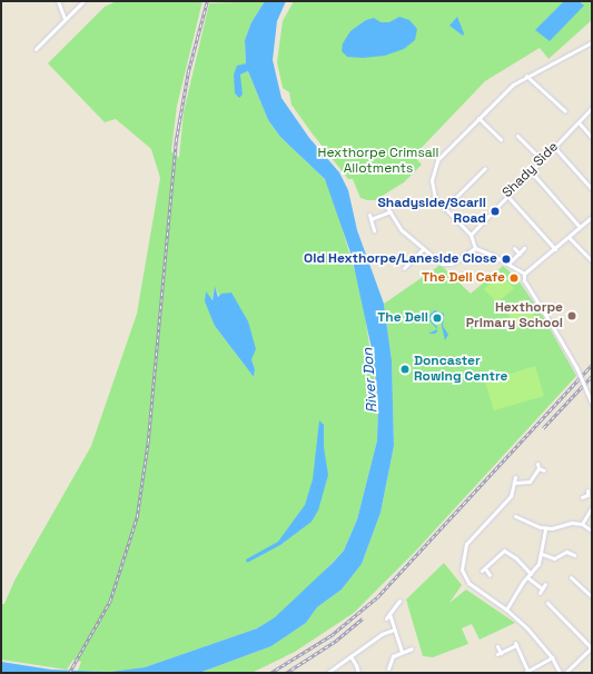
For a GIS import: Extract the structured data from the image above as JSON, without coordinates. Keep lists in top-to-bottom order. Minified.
{"streets":{"street":["Shady Side"]},"water":["River Don"],"parks":["Hexthorpe Crimsall Allotments"],"places":["Shadyside/Scarll Road","Old Hexthorpe/Laneside Close","The Dell Cafe","Hexthorpe Primary School","The Dell","Doncaster Rowing Centre"]}
